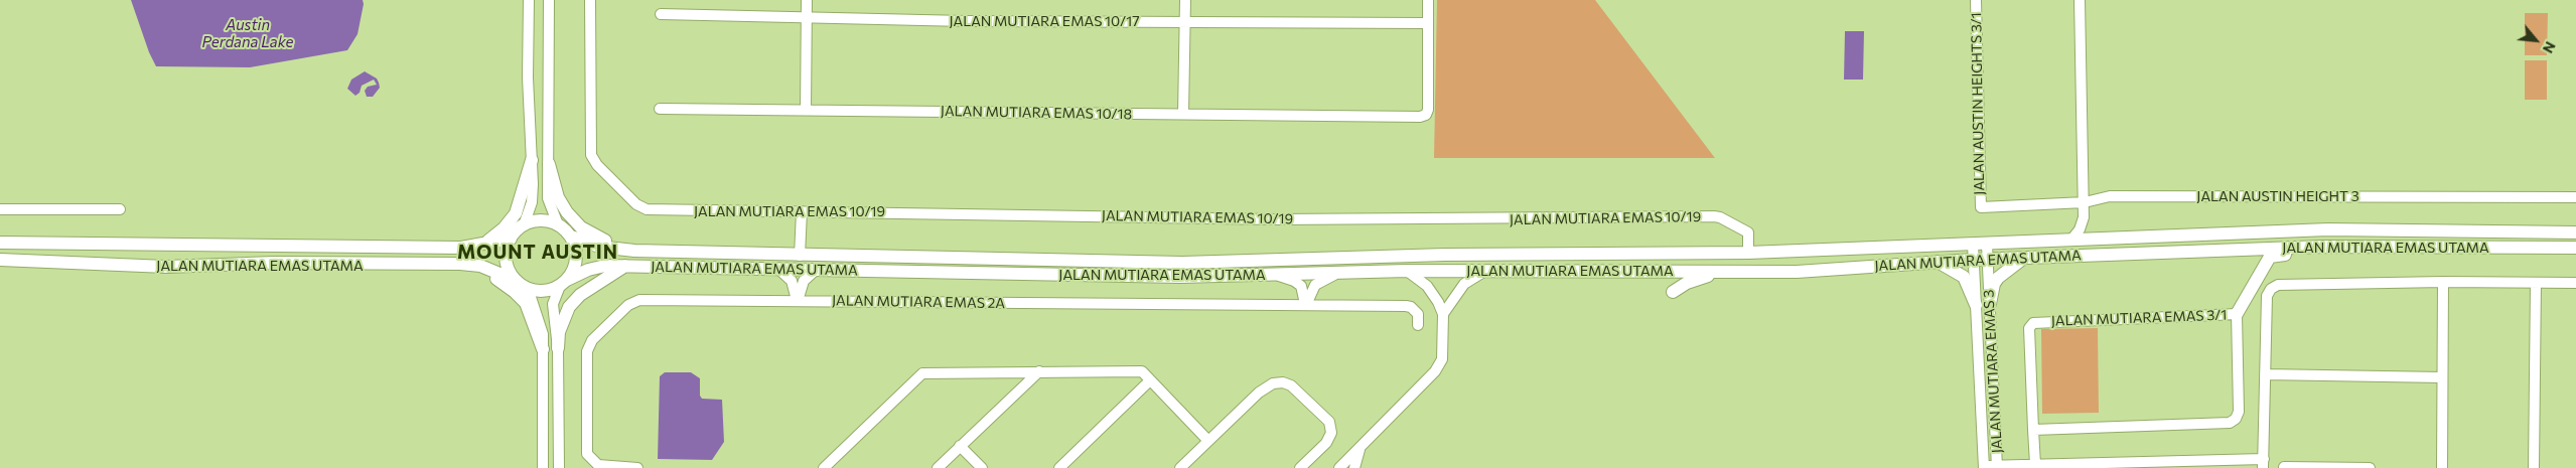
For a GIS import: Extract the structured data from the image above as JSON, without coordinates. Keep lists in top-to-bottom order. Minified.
{"streets":{"main road":["JALAN MUTIARA EMAS UTAMA"],"street":["JALAN MUTIARA EMAS 10/17","JALAN AUSTIN HEIGHTS 3/1","JALAN MUTIARA EMAS 10/18","JALAN AUSTIN HEIGHT 3","JALAN MUTIARA EMAS 10/19","JALAN MUTIARA EMAS 2A","JALAN MUTIARA EMAS 3/1","JALAN MUTIARA EMAS 3"]},"crossings":[["JALAN MUTIARA EMAS 10/17","JALAN MUTIARA EMAS 10/18"],["JALAN AUSTIN HEIGHTS 3/1","JALAN AUSTIN HEIGHT 3"],["JALAN MUTIARA EMAS 10/19","JALAN MUTIARA EMAS UTAMA"],["JALAN MUTIARA EMAS UTAMA","JALAN MUTIARA EMAS 3"]],"districts":["MOUNT AUSTIN"],"water":["Austin Perdana Lake"],"north":"bottom right"}
